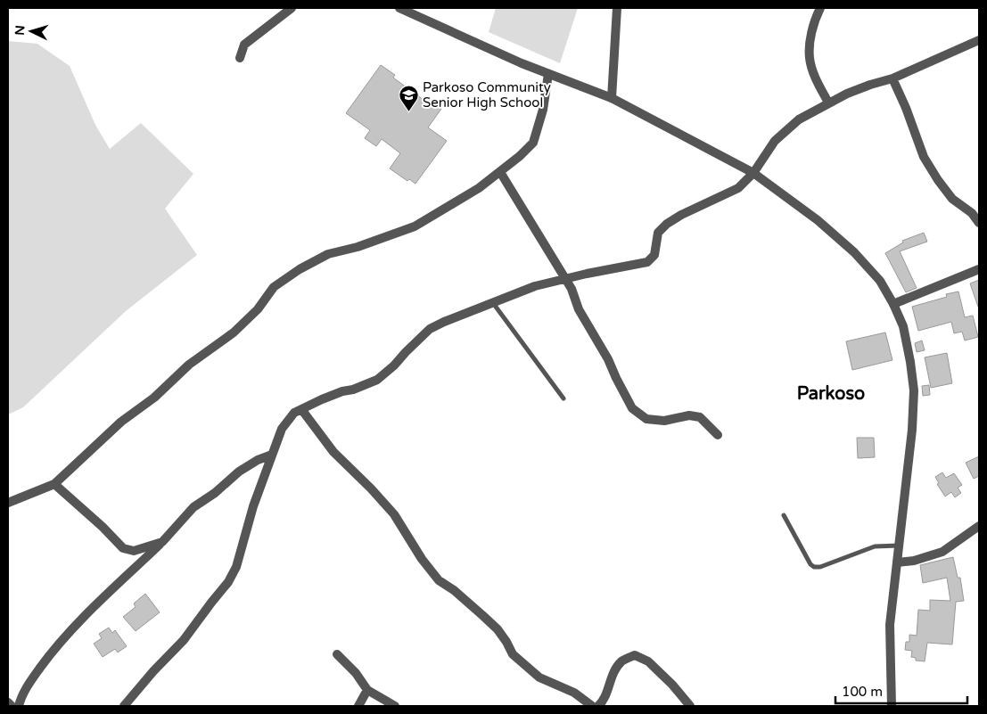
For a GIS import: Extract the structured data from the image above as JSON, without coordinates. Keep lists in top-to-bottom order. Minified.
{"districts":["Parkoso"],"places":{"school or university":["Parkoso Community Senior High School"]},"scale_bar":"100 m","north":"left"}
